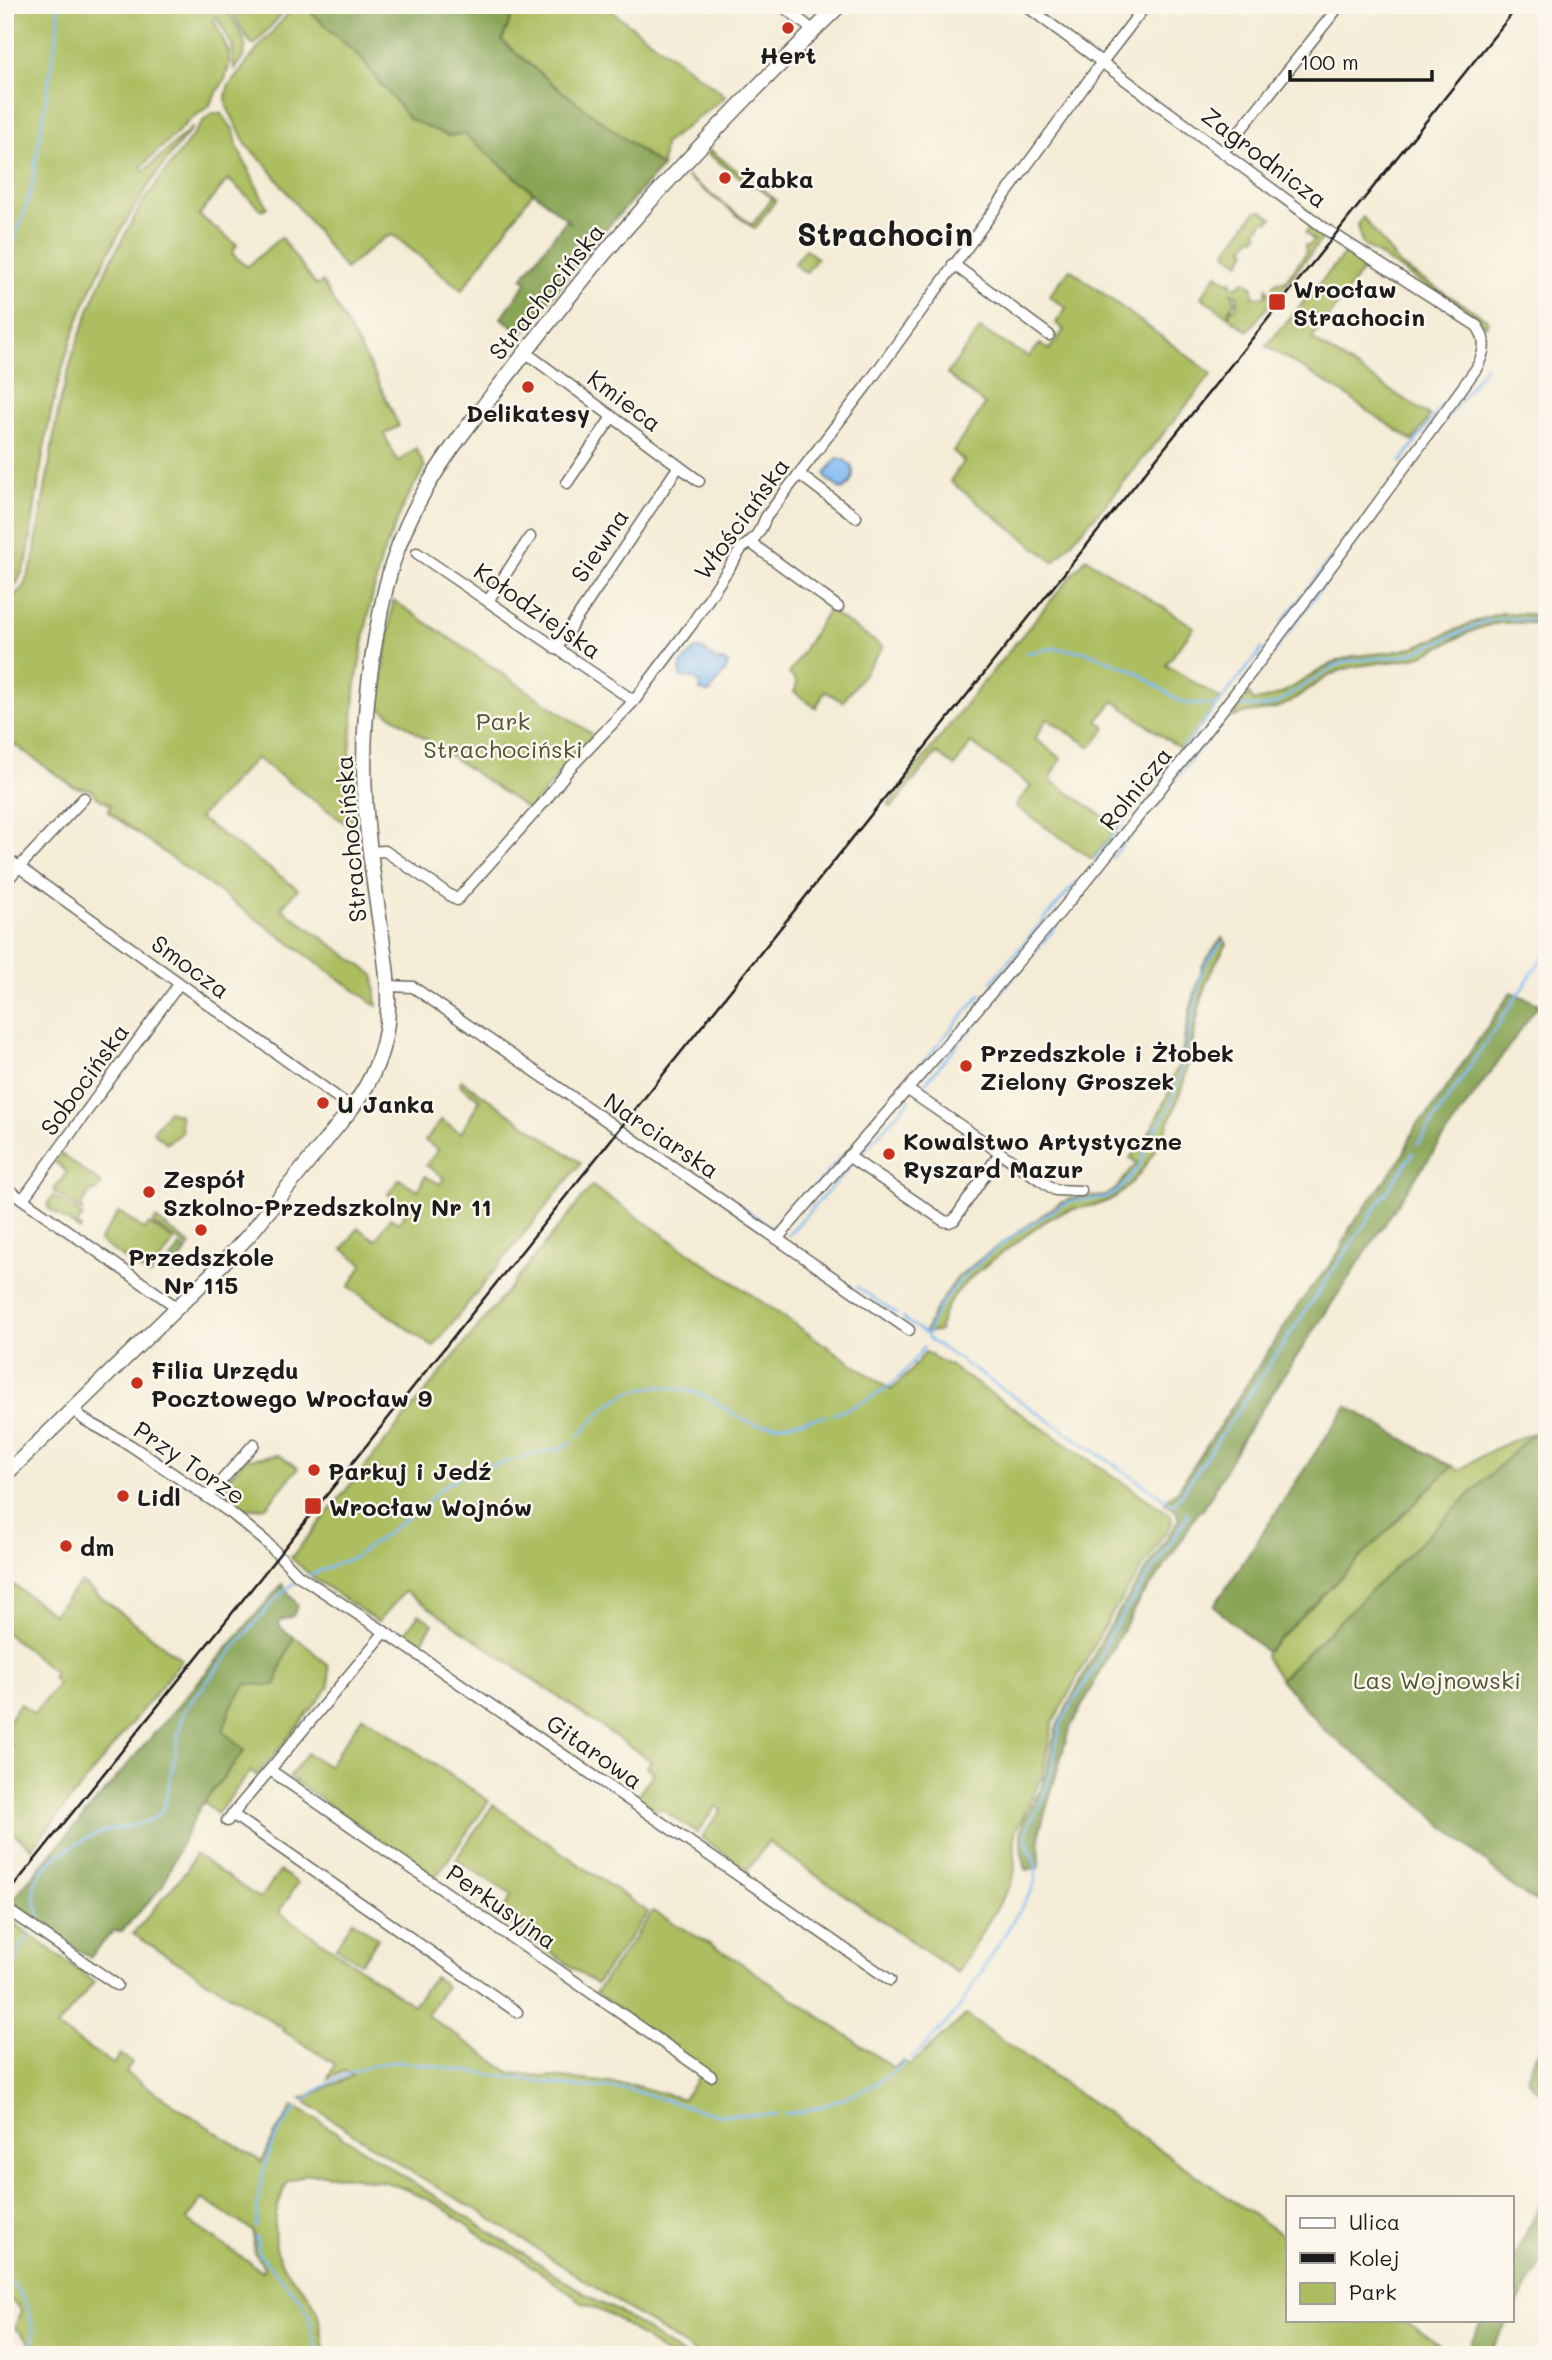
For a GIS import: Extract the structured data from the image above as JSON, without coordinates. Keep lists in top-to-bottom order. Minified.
{"streets":{"main road":["Strachocińska"],"street":["Zagrodnicza","Kmieca","Włościańska","Siewna","Kołodziejska","Rolnicza","Smocza","Sobocińska","Narciarska","Przy Torze","Gitarowa","Perkusyjna"]},"crossings":[["Zagrodnicza","Włościańska"],["Zagrodnicza","Rolnicza"],["Strachocińska","Kmieca"],["Strachocińska","Włościańska"],["Strachocińska","Smocza"],["Strachocińska","Narciarska"],["Strachocińska","Przy Torze"],["Kmieca","Siewna"],["Włościańska","Kołodziejska"],["Siewna","Kołodziejska"],["Rolnicza","Narciarska"],["Smocza","Sobocińska"],["Przy Torze","Gitarowa"]],"districts":["Strachocin"],"parks":["Park Strachociński","Las Wojnowski"],"places":{"other":["Hert","Żabka","Delikatesy","Przedszkole i Żłobek Zielony Groszek","U Janka","Kowalstwo Artystyczne Ryszard Mazur","Zespół Szkolno-Przedszkolny Nr 11","Przedszkole Nr 115","Filia Urzędu Pocztowego Wrocław 9","Parkuj i Jedź","Lidl","dm"],"transit":["Wrocław Strachocin","Wrocław Wojnów"]},"legend":["Ulica","Kolej","Park"],"scale_bar":"100 m"}
